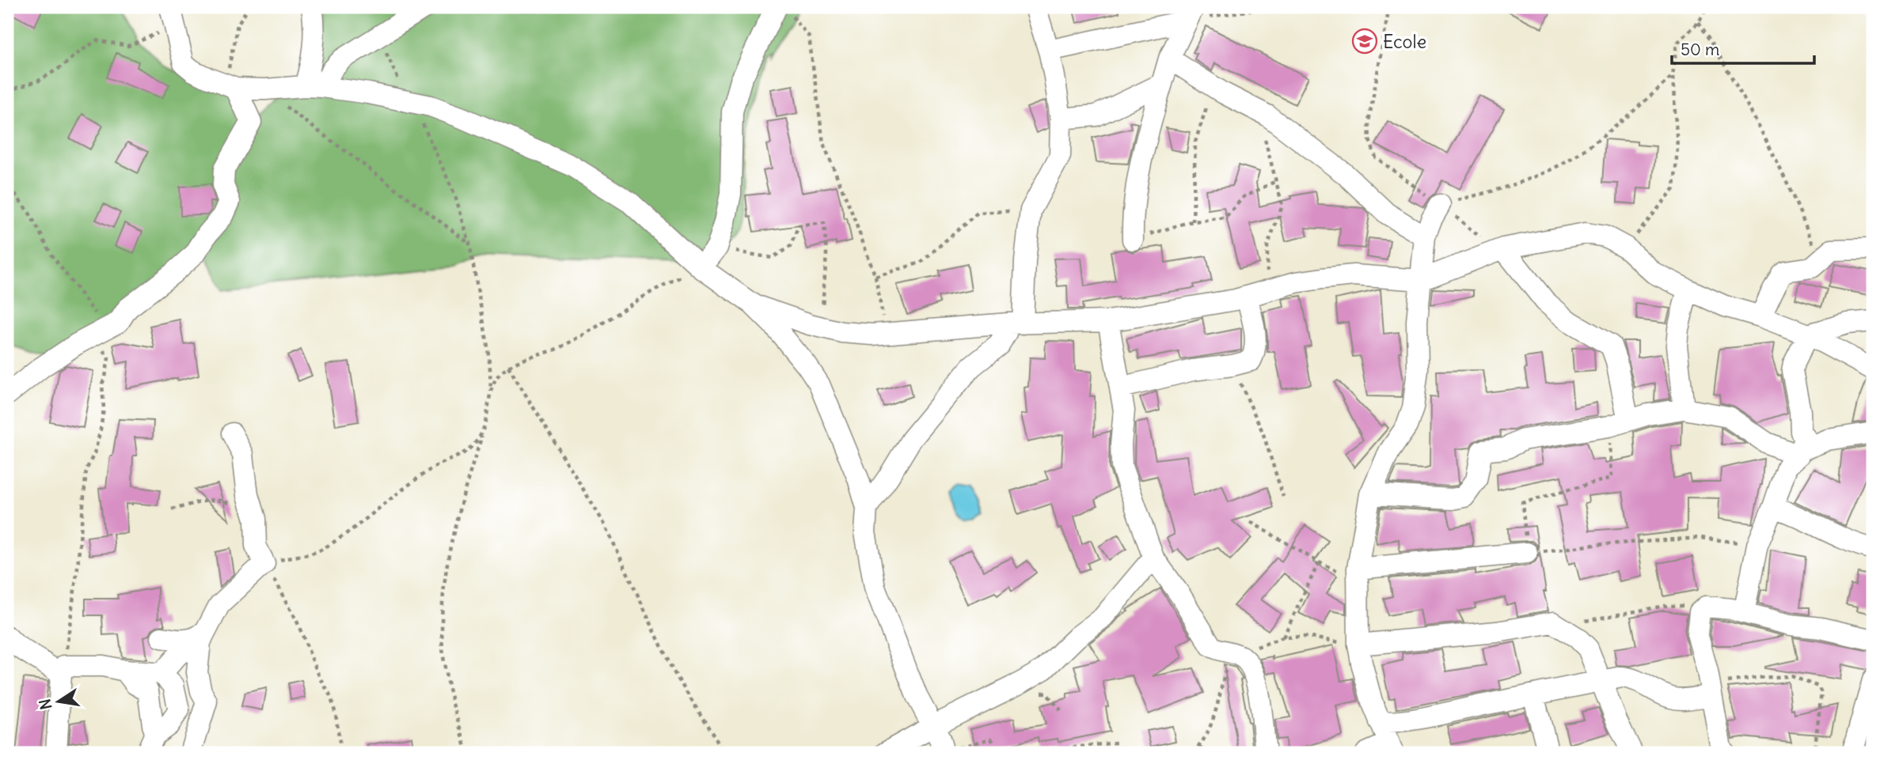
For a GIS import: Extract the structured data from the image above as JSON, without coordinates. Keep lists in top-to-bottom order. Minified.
{"places":{"school or university":["Ecole"]},"scale_bar":"50 m","north":"left"}
